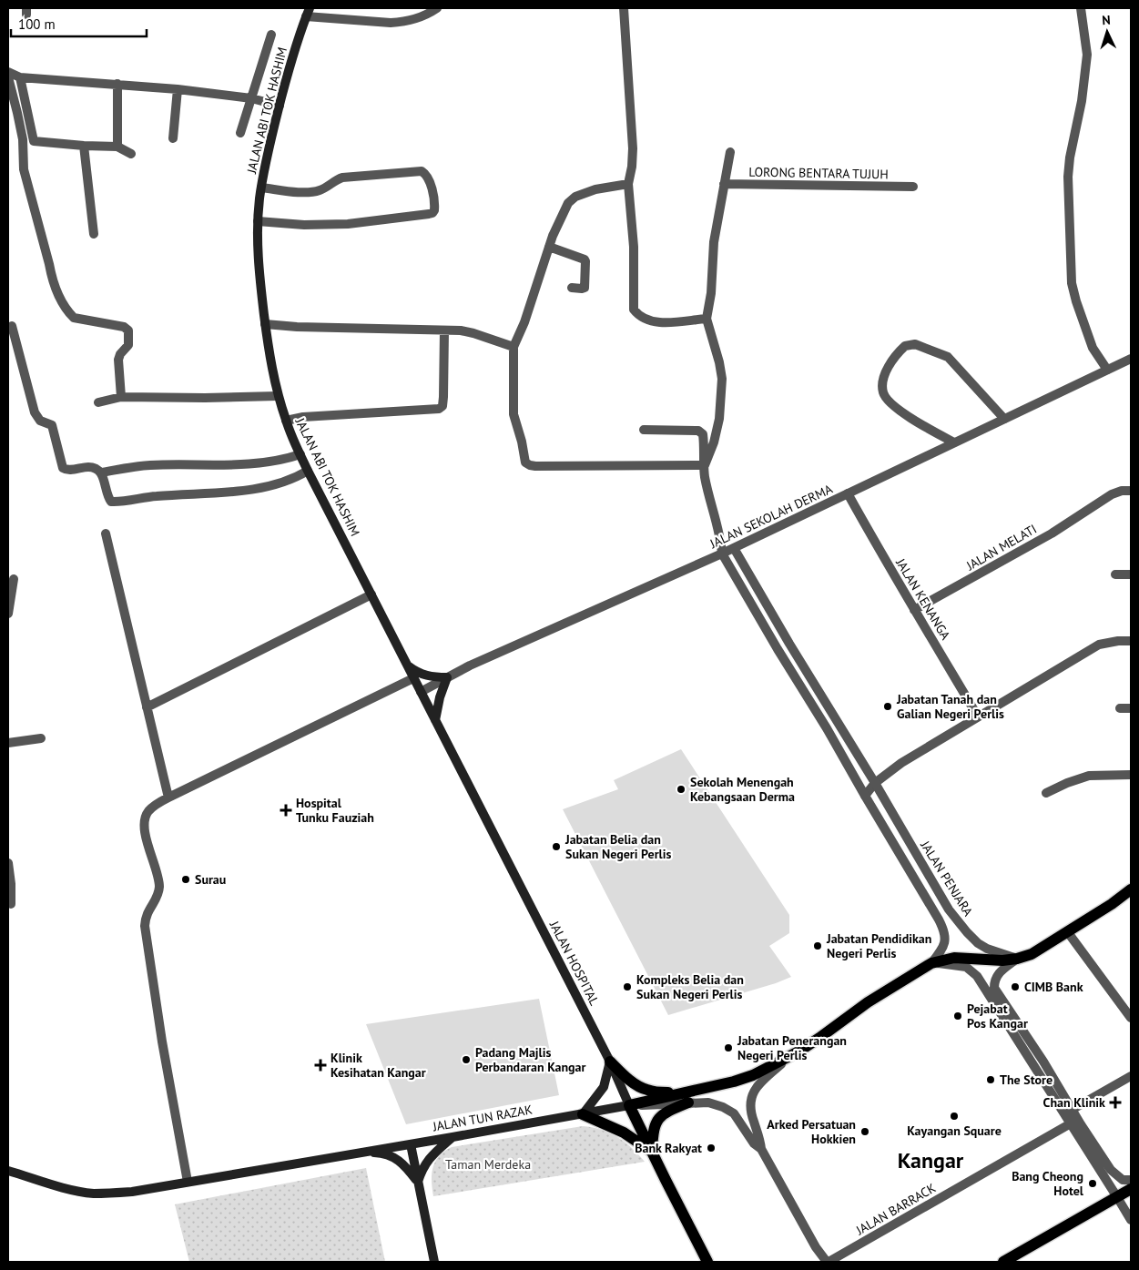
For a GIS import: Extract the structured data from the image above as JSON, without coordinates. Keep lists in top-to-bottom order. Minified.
{"streets":{"main road":["JALAN ABI TOK HASHIM","JALAN HOSPITAL","JALAN TUN RAZAK"],"street":["LORONG BENTARA TUJUH","JALAN SEKOLAH DERMA","JALAN MELATI","JALAN KENANGA","JALAN PENJARA","JALAN BARRACK"]},"crossings":[["JALAN ABI TOK HASHIM","JALAN HOSPITAL"],["JALAN SEKOLAH DERMA","JALAN KENANGA"],["JALAN SEKOLAH DERMA","JALAN PENJARA"],["JALAN SEKOLAH DERMA","JALAN HOSPITAL"],["JALAN MELATI","JALAN KENANGA"],["JALAN PENJARA","JALAN TUN RAZAK"],["JALAN HOSPITAL","JALAN TUN RAZAK"]],"districts":["Kangar"],"parks":["Taman Merdeka"],"places":{"other":["Jabatan Tanah dan Galian Negeri Perlis","Sekolah Menengah Kebangsaan Derma","Jabatan Belia dan Sukan Negeri Perlis","Surau","Jabatan Pendidikan Negeri Perlis","Kompleks Belia dan Sukan Negeri Perlis","CIMB Bank","Pejabat Pos Kangar","Jabatan Penerangan Negeri Perlis","Padang Majlis Perbandaran Kangar","The Store","Kayangan Square","Arked Persatuan Hokkien","Bank Rakyat","Bang Cheong Hotel"],"health":["Hospital Tunku Fauziah","Klinik Kesihatan Kangar","Chan Klinik"]},"scale_bar":"100 m","north":"top"}
